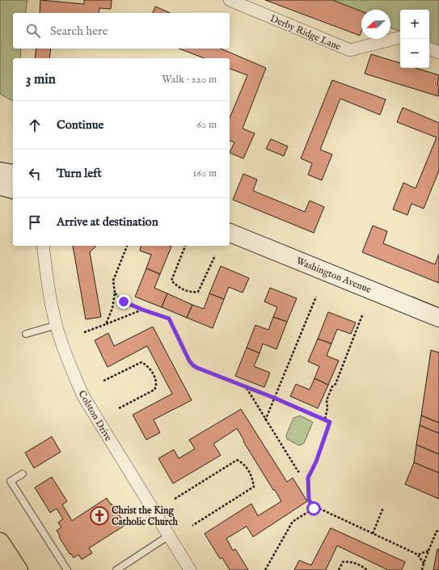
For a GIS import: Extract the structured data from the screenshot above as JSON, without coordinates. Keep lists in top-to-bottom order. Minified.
{"streets":{"street":["Derby Ridge Lane","Washington Avenue","Colston Drive"]},"places":{"church":["Christ the King Catholic Church"]},"north":"bottom left","page":{"map_buttons":["+","−"],"search":"Search here","heading":["3 min","Walk · 220 m"],"list":[["Continue","60 m"],["Turn left","160 m"],"Arrive at destination"]}}
